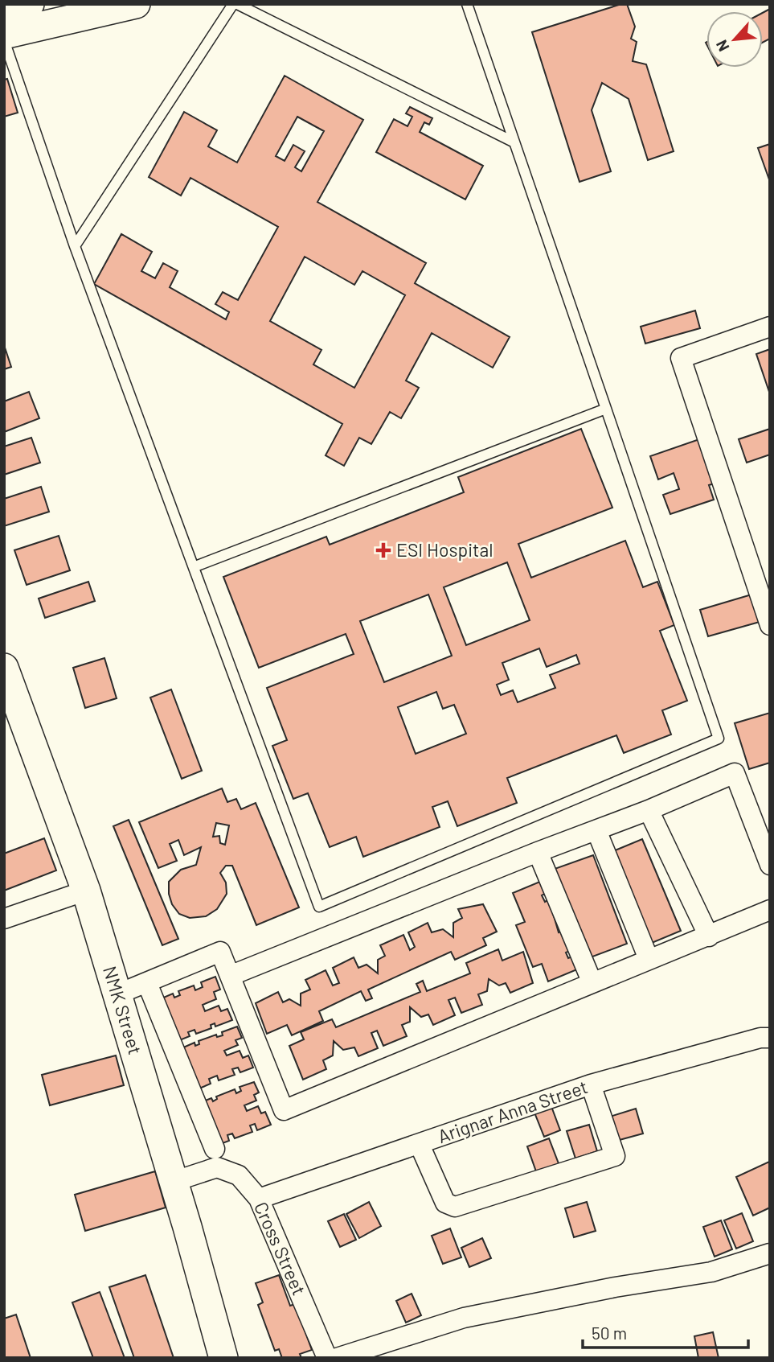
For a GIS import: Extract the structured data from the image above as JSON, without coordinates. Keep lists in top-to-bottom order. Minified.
{"streets":{"street":["NMK Street","Arignar Anna Street","Cross Street"]},"crossings":[["NMK Street","Cross Street"],["Arignar Anna Street","Cross Street"]],"places":{"health":["ESI Hospital"]},"scale_bar":"50 m","north":"bottom left"}
